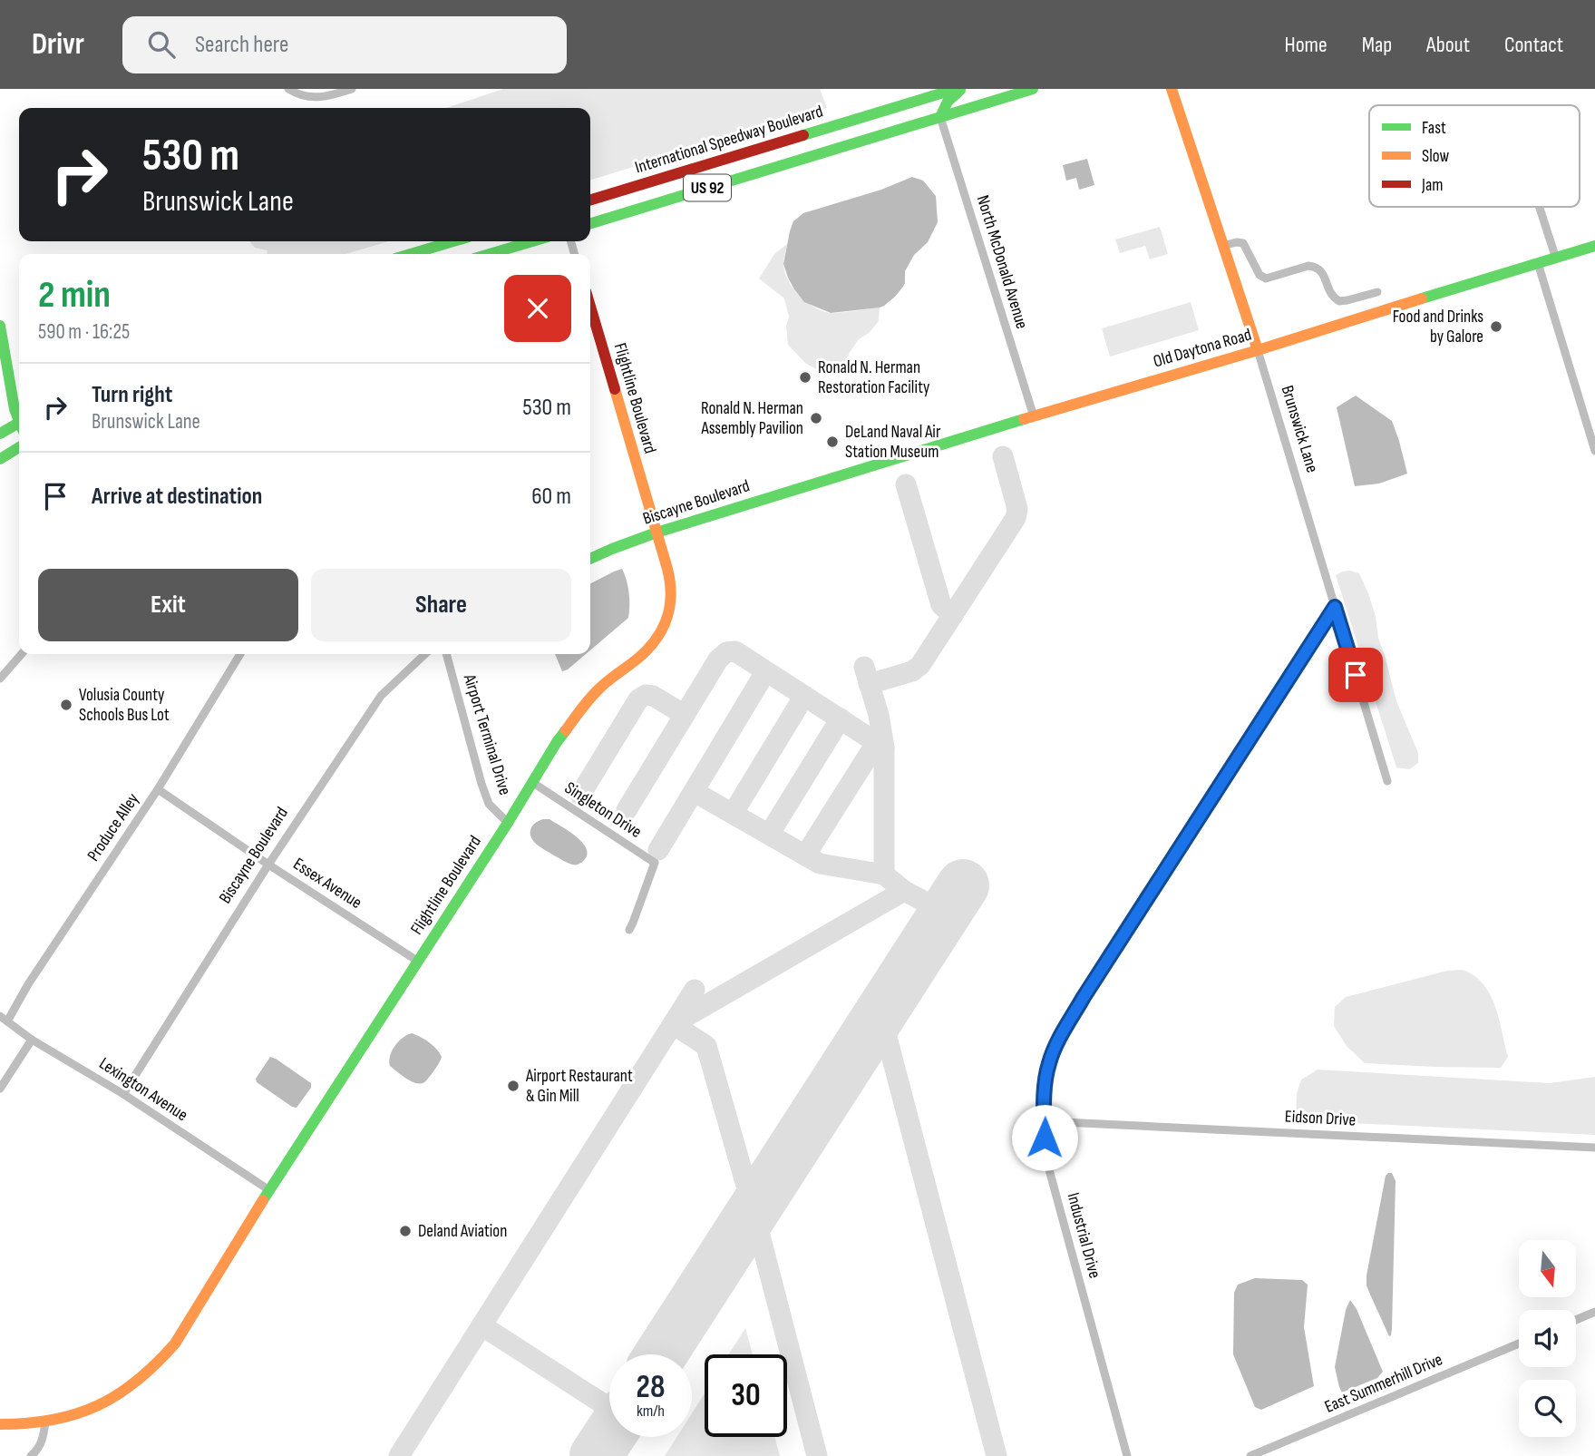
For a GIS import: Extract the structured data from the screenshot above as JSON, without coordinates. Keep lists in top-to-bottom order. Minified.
{"streets":{"street":["International Speedway Boulevard","US 92","North McDonald Avenue","Old Daytona Road","Flightline Boulevard","Brunswick Lane","Biscayne Boulevard","Airport Terminal Drive","Singleton Drive","Produce Alley","Essex Avenue","Lexington Avenue","Eidson Drive","Industrial Drive","East Summerhill Drive"]},"crossings":[["US 92","North McDonald Avenue"],["North McDonald Avenue","Old Daytona Road"],["Old Daytona Road","Brunswick Lane"],["Old Daytona Road","Biscayne Boulevard"],["Flightline Boulevard","Biscayne Boulevard"],["Flightline Boulevard","Airport Terminal Drive"],["Flightline Boulevard","Singleton Drive"],["Flightline Boulevard","Essex Avenue"],["Flightline Boulevard","Lexington Avenue"],["Brunswick Lane","Industrial Drive"],["Biscayne Boulevard","Essex Avenue"],["Biscayne Boulevard","Lexington Avenue"],["Produce Alley","Essex Avenue"],["Produce Alley","Lexington Avenue"],["Eidson Drive","Industrial Drive"]],"places":["Food and Drinks by Galore","Ronald N. Herman Restoration Facility","Ronald N. Herman Assembly Pavilion","DeLand Naval Air Station Museum","Volusia County Schools Bus Lot","Airport Restaurant & Gin Mill","Deland Aviation"],"legend":["Fast","Slow","Jam"],"north":"bottom","page":{"header":"Drivr","search":"Search here","nav":["Home","Map","About","Contact"],"turn":["530 m","Brunswick Lane"],"heading":["2 min","590 m · 16:25"],"list":[{"name":"Turn right","note":"Brunswick Lane","value":"530 m"},{"name":"Arrive at destination","value":"60 m"}],"buttons":["Exit","Share"],"speed":"28 km/h","limit":"30"}}
